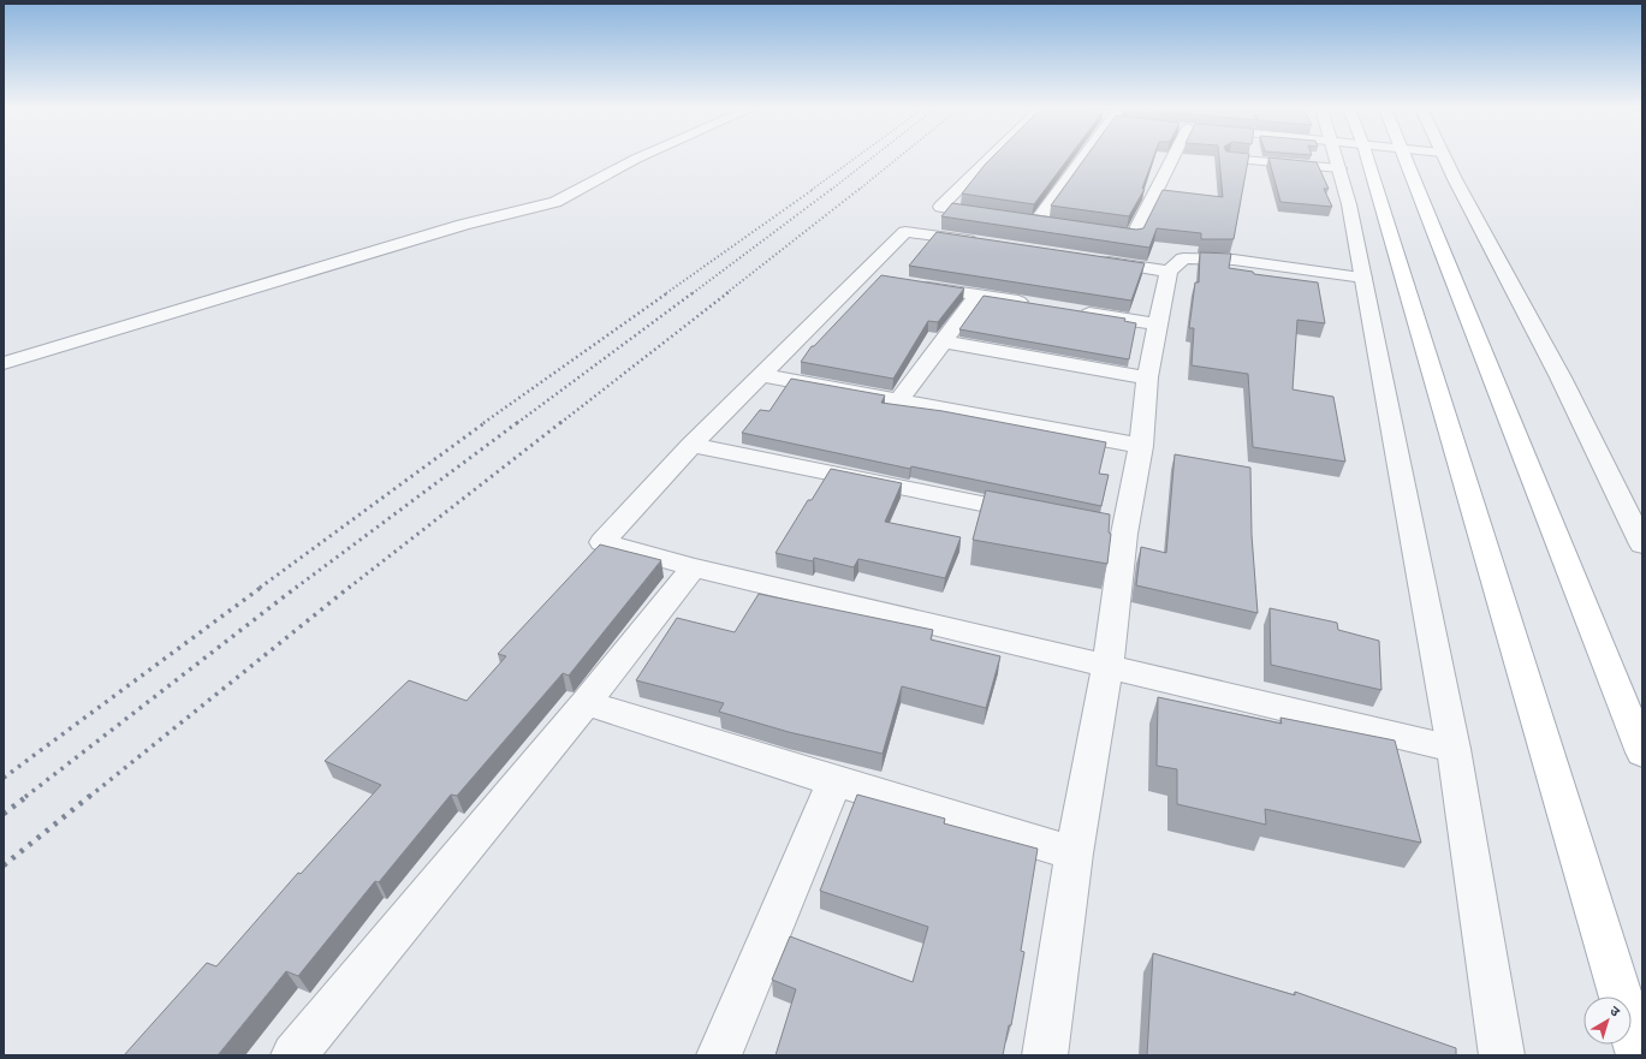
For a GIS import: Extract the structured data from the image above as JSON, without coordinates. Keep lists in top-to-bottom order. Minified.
{"north":"top right"}
